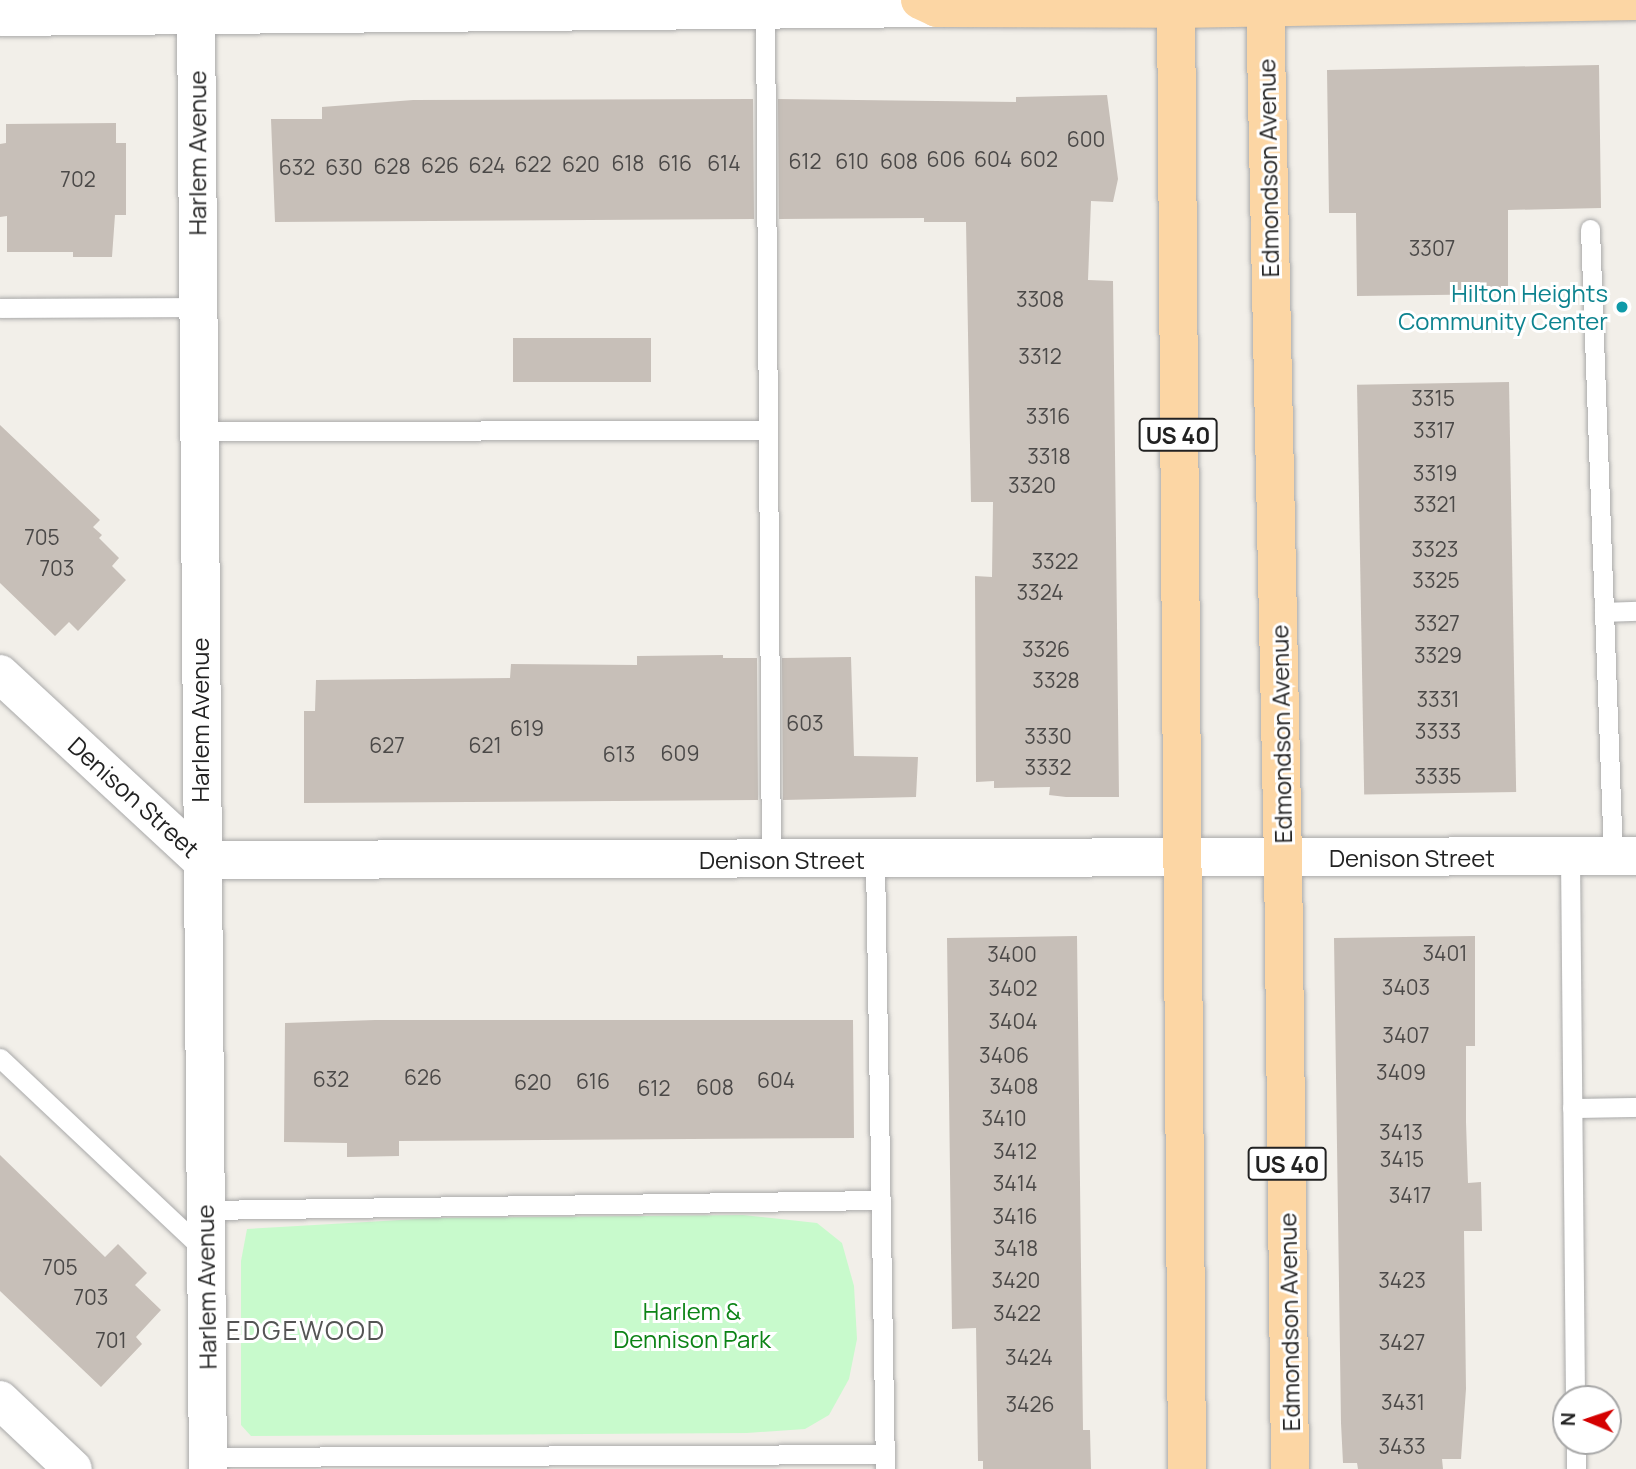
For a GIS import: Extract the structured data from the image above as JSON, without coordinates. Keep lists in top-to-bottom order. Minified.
{"streets":{"main road":["Edmondson Avenue","US 40"],"street":["Harlem Avenue","Denison Street"]},"crossings":[["Harlem Avenue","Denison Street"],["Edmondson Avenue","Denison Street"],["US 40","Denison Street"]],"districts":["EDGEWOOD"],"parks":["Harlem & Dennison Park"],"places":["Hilton Heights Community Center"],"house_numbers":["600","606","604","602","612","610","608","618","616","614","622","620","626","624","628","632","630","702","3307","3308","3312","3315","3316","3317","3318","3319","3320","3321","705","3323","3322","703","3325","3324","3327","3326","3329","3328","3331","603","619","3333","3330","627","621","609","613","3332","3335","3401","3400","3403","3402","3404","3407","3406","3409","626","632","604","616","620","3408","608","612","3410","3413","3412","3415","3414","3417","3416","3418","705","3420","3423","703","3422","701","3427","3424","3431","3426","3433"],"north":"left"}
